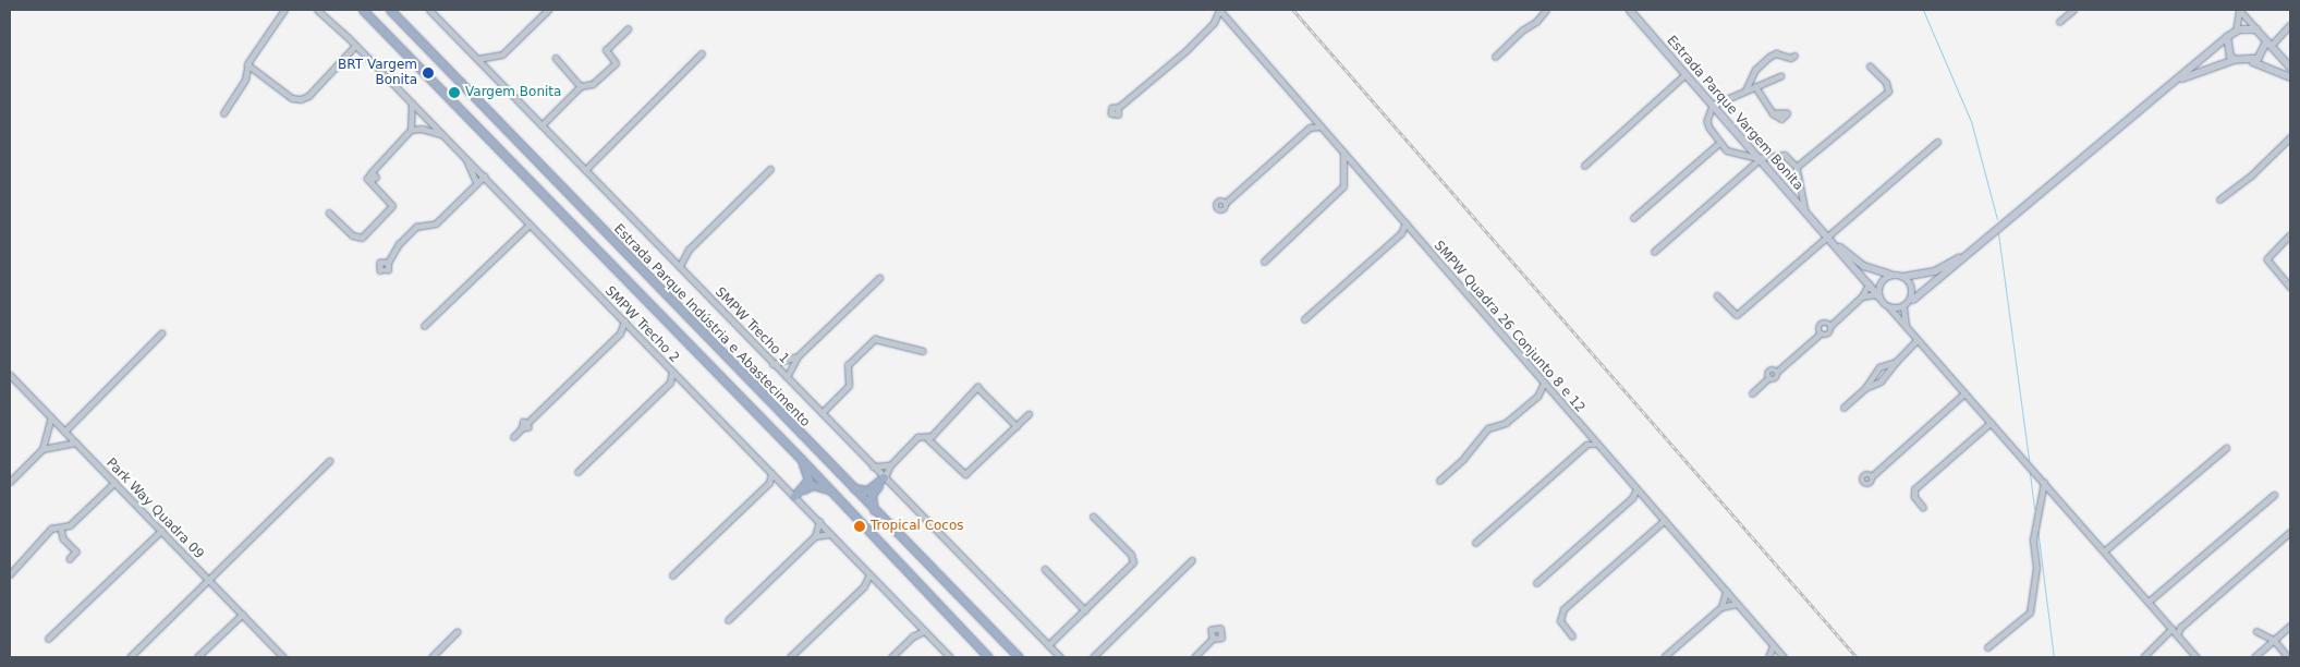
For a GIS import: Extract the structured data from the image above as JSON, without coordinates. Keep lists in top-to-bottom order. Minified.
{"streets":{"highway":["Estrada Parque Indústria e Abastecimento"],"main road":["Estrada Parque Vargem Bonita"],"street":["SMPW Trecho 2","SMPW Trecho 1","SMPW Quadra 26 Conjunto 8 e 12","Park Way Quadra 09"]},"places":["BRT Vargem Bonita","Vargem Bonita","Tropical Cocos"]}
